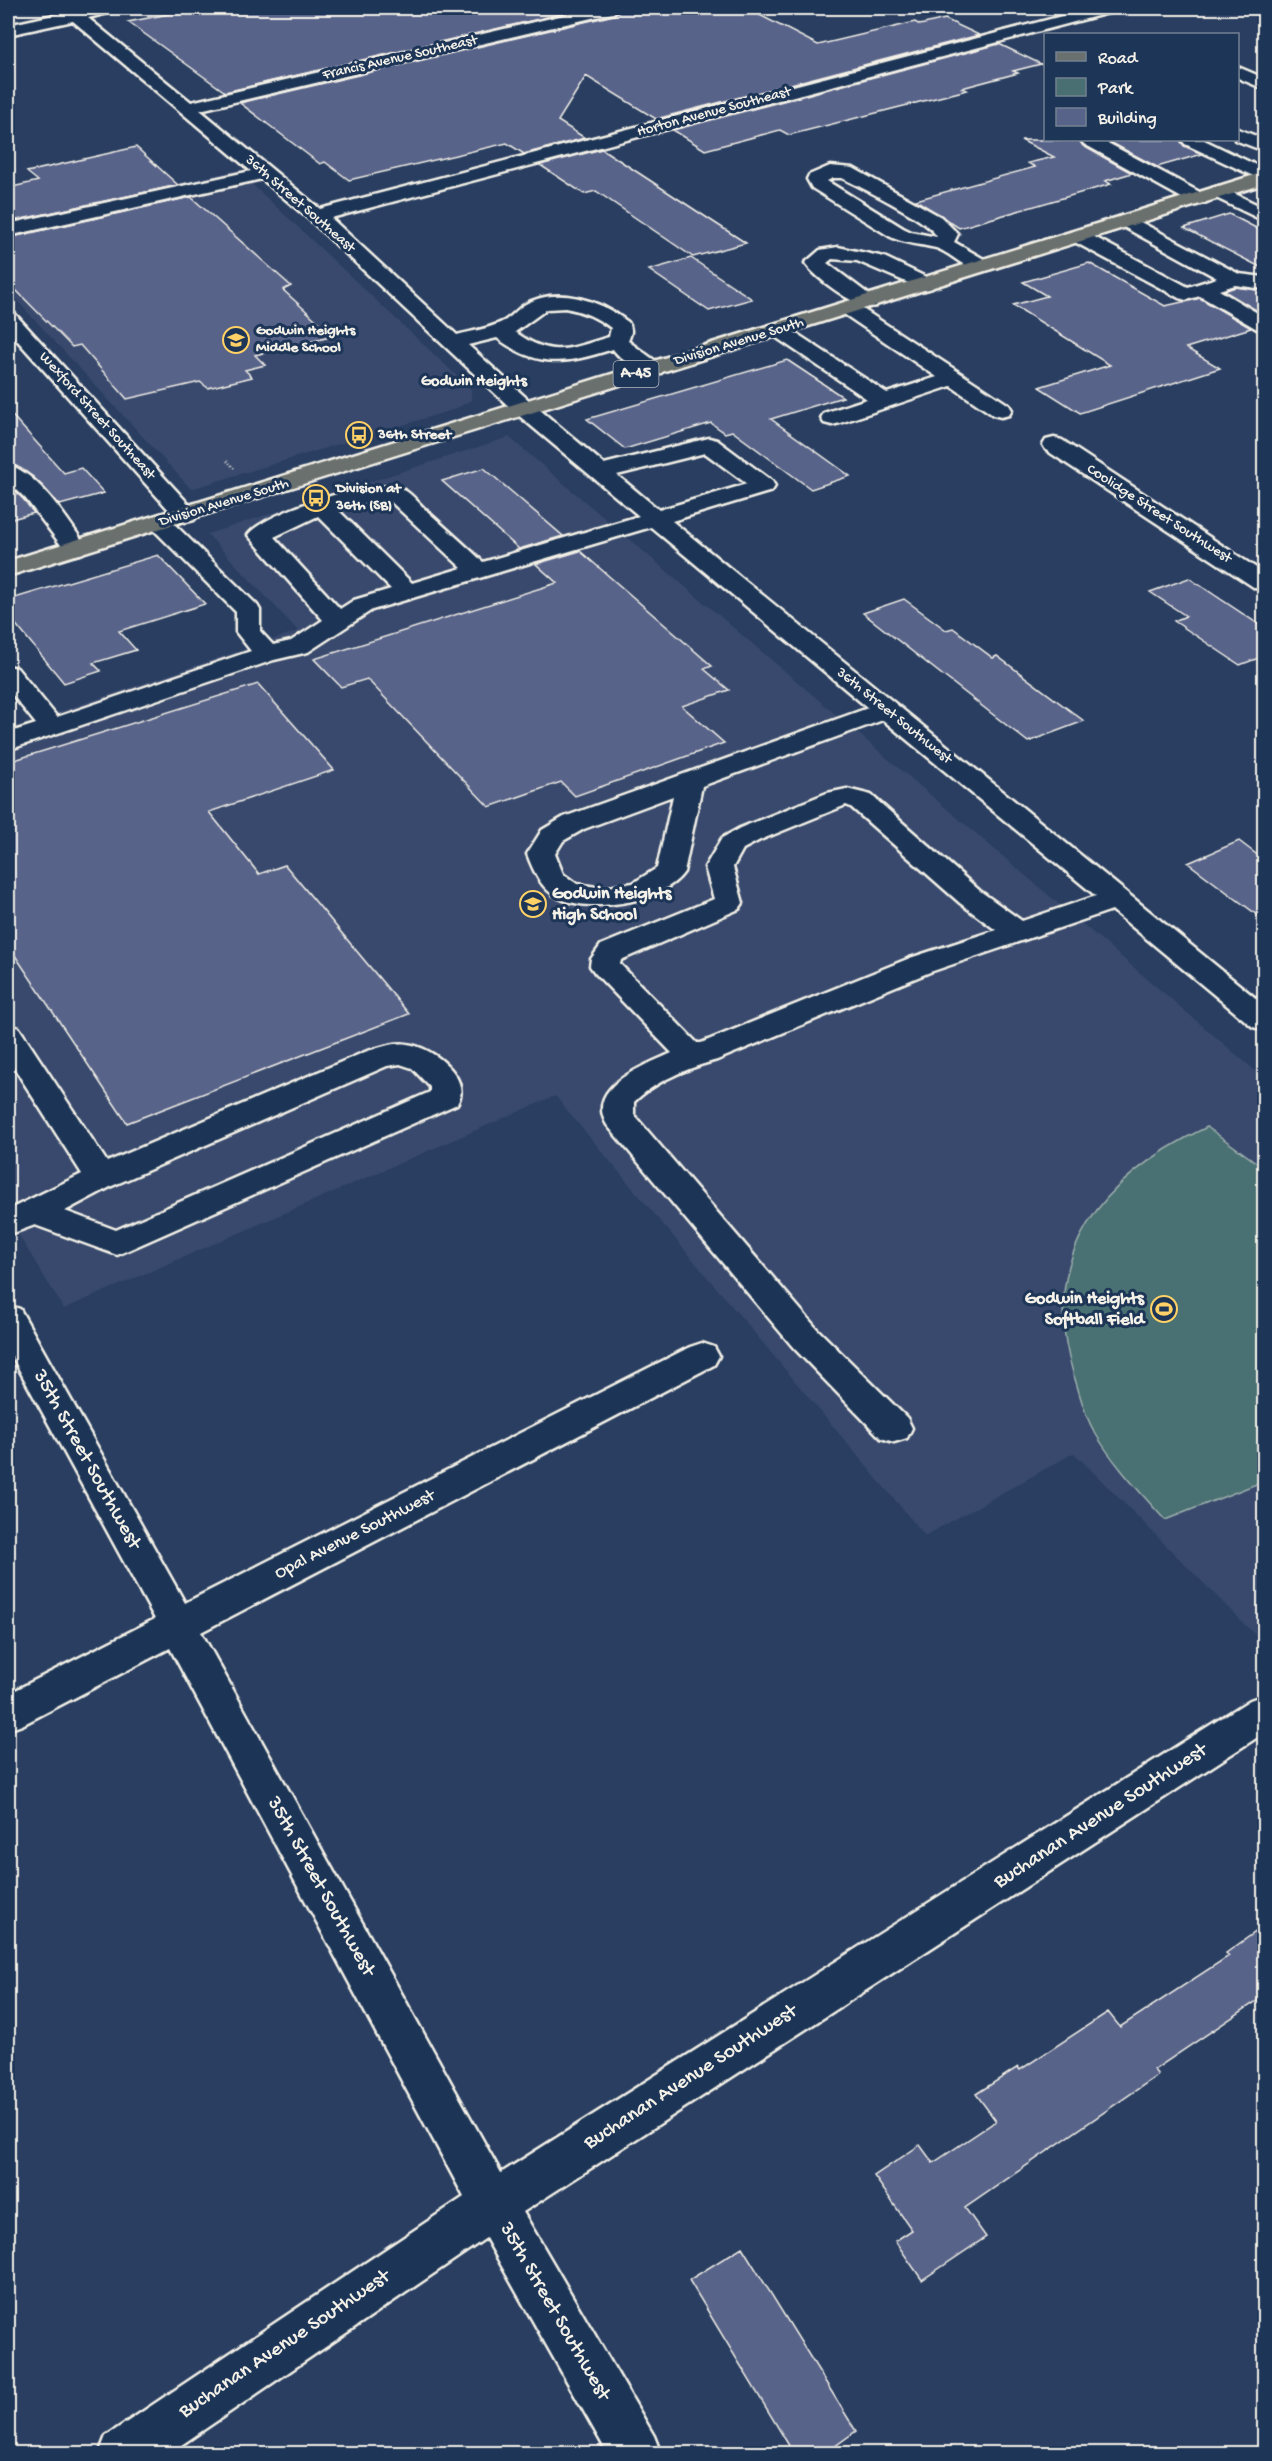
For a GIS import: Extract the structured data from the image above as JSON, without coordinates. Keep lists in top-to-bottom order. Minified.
{"streets":{"main road":["Division Avenue South","A-45"],"street":["Francis Avenue Southeast","Horton Avenue Southeast","36th Street Southeast","Wexford Street Southeast","Coolidge Street Southwest","36th Street Southwest","35th Street Southwest","Opal Avenue Southwest","Buchanan Avenue Southwest"]},"crossings":[["Francis Avenue Southeast","36th Street Southeast"],["Horton Avenue Southeast","36th Street Southeast"],["36th Street Southeast","Division Avenue South"],["36th Street Southeast","36th Street Southwest"],["Division Avenue South","Wexford Street Southeast"],["Division Avenue South","36th Street Southwest"],["35th Street Southwest","Opal Avenue Southwest"],["35th Street Southwest","Buchanan Avenue Southwest"]],"districts":["Godwin Heights"],"places":{"school or university":["Godwin Heights Middle School","Godwin Heights High School"],"bus stop":["36th Street","Division at 36th (SB)"],"sports":["Godwin Heights Softball Field"]},"legend":["Road","Park","Building"]}
